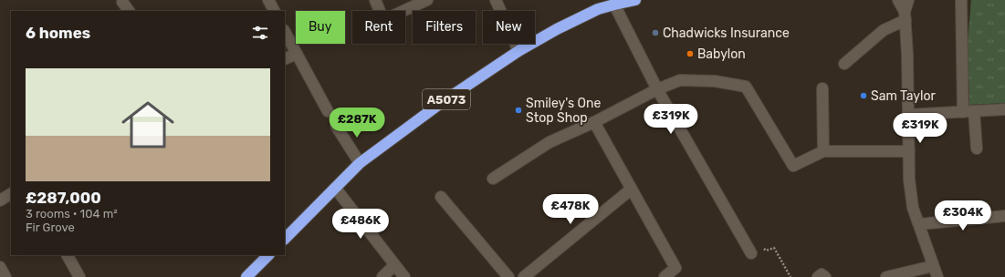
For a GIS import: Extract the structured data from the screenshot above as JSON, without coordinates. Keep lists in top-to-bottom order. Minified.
{"streets":{"highway":["A5073"]},"places":["Chadwicks Insurance","Babylon","Sam Taylor","Smiley's One Stop Shop"],"page":{"chip":["Buy","Rent","Filters","New"],"heading":"6 homes","list":[{"name":"£287,000","note":"3 rooms · 104 m² · Fir Grove"}],"price":["£319K","£287K","£319K","£478K","£304K","£486K"]}}
